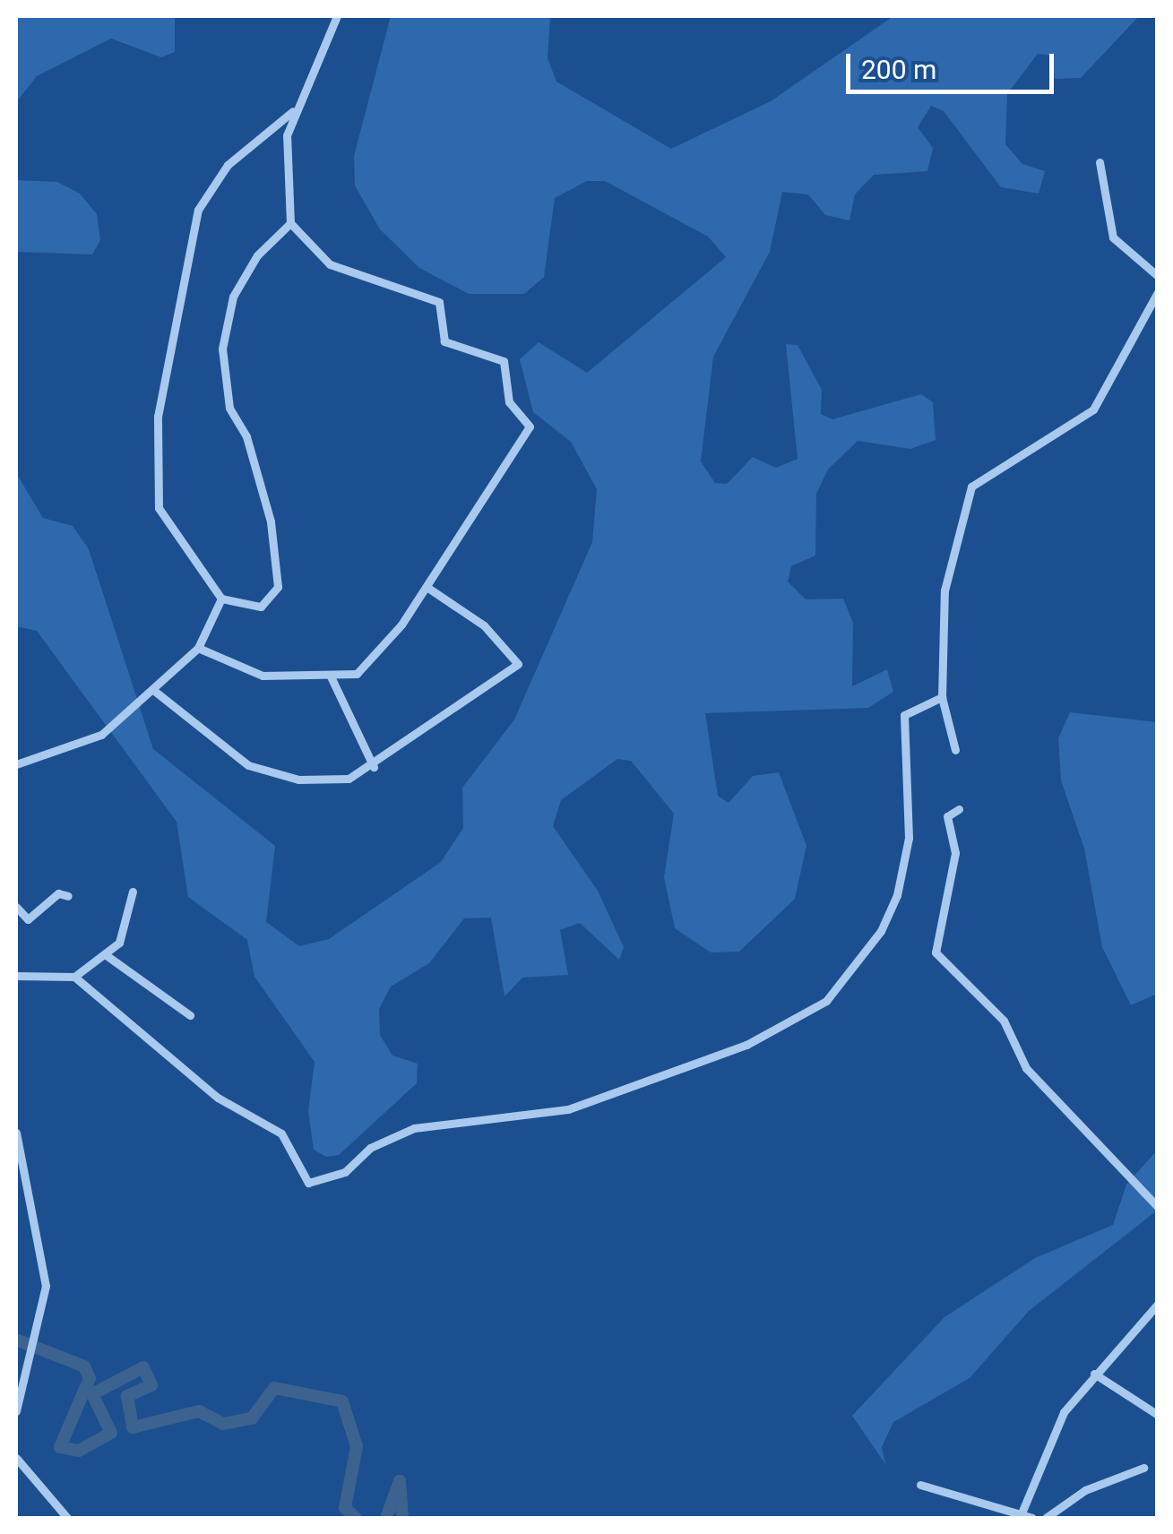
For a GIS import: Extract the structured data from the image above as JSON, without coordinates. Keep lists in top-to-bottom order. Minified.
{"scale_bar":"200 m"}
